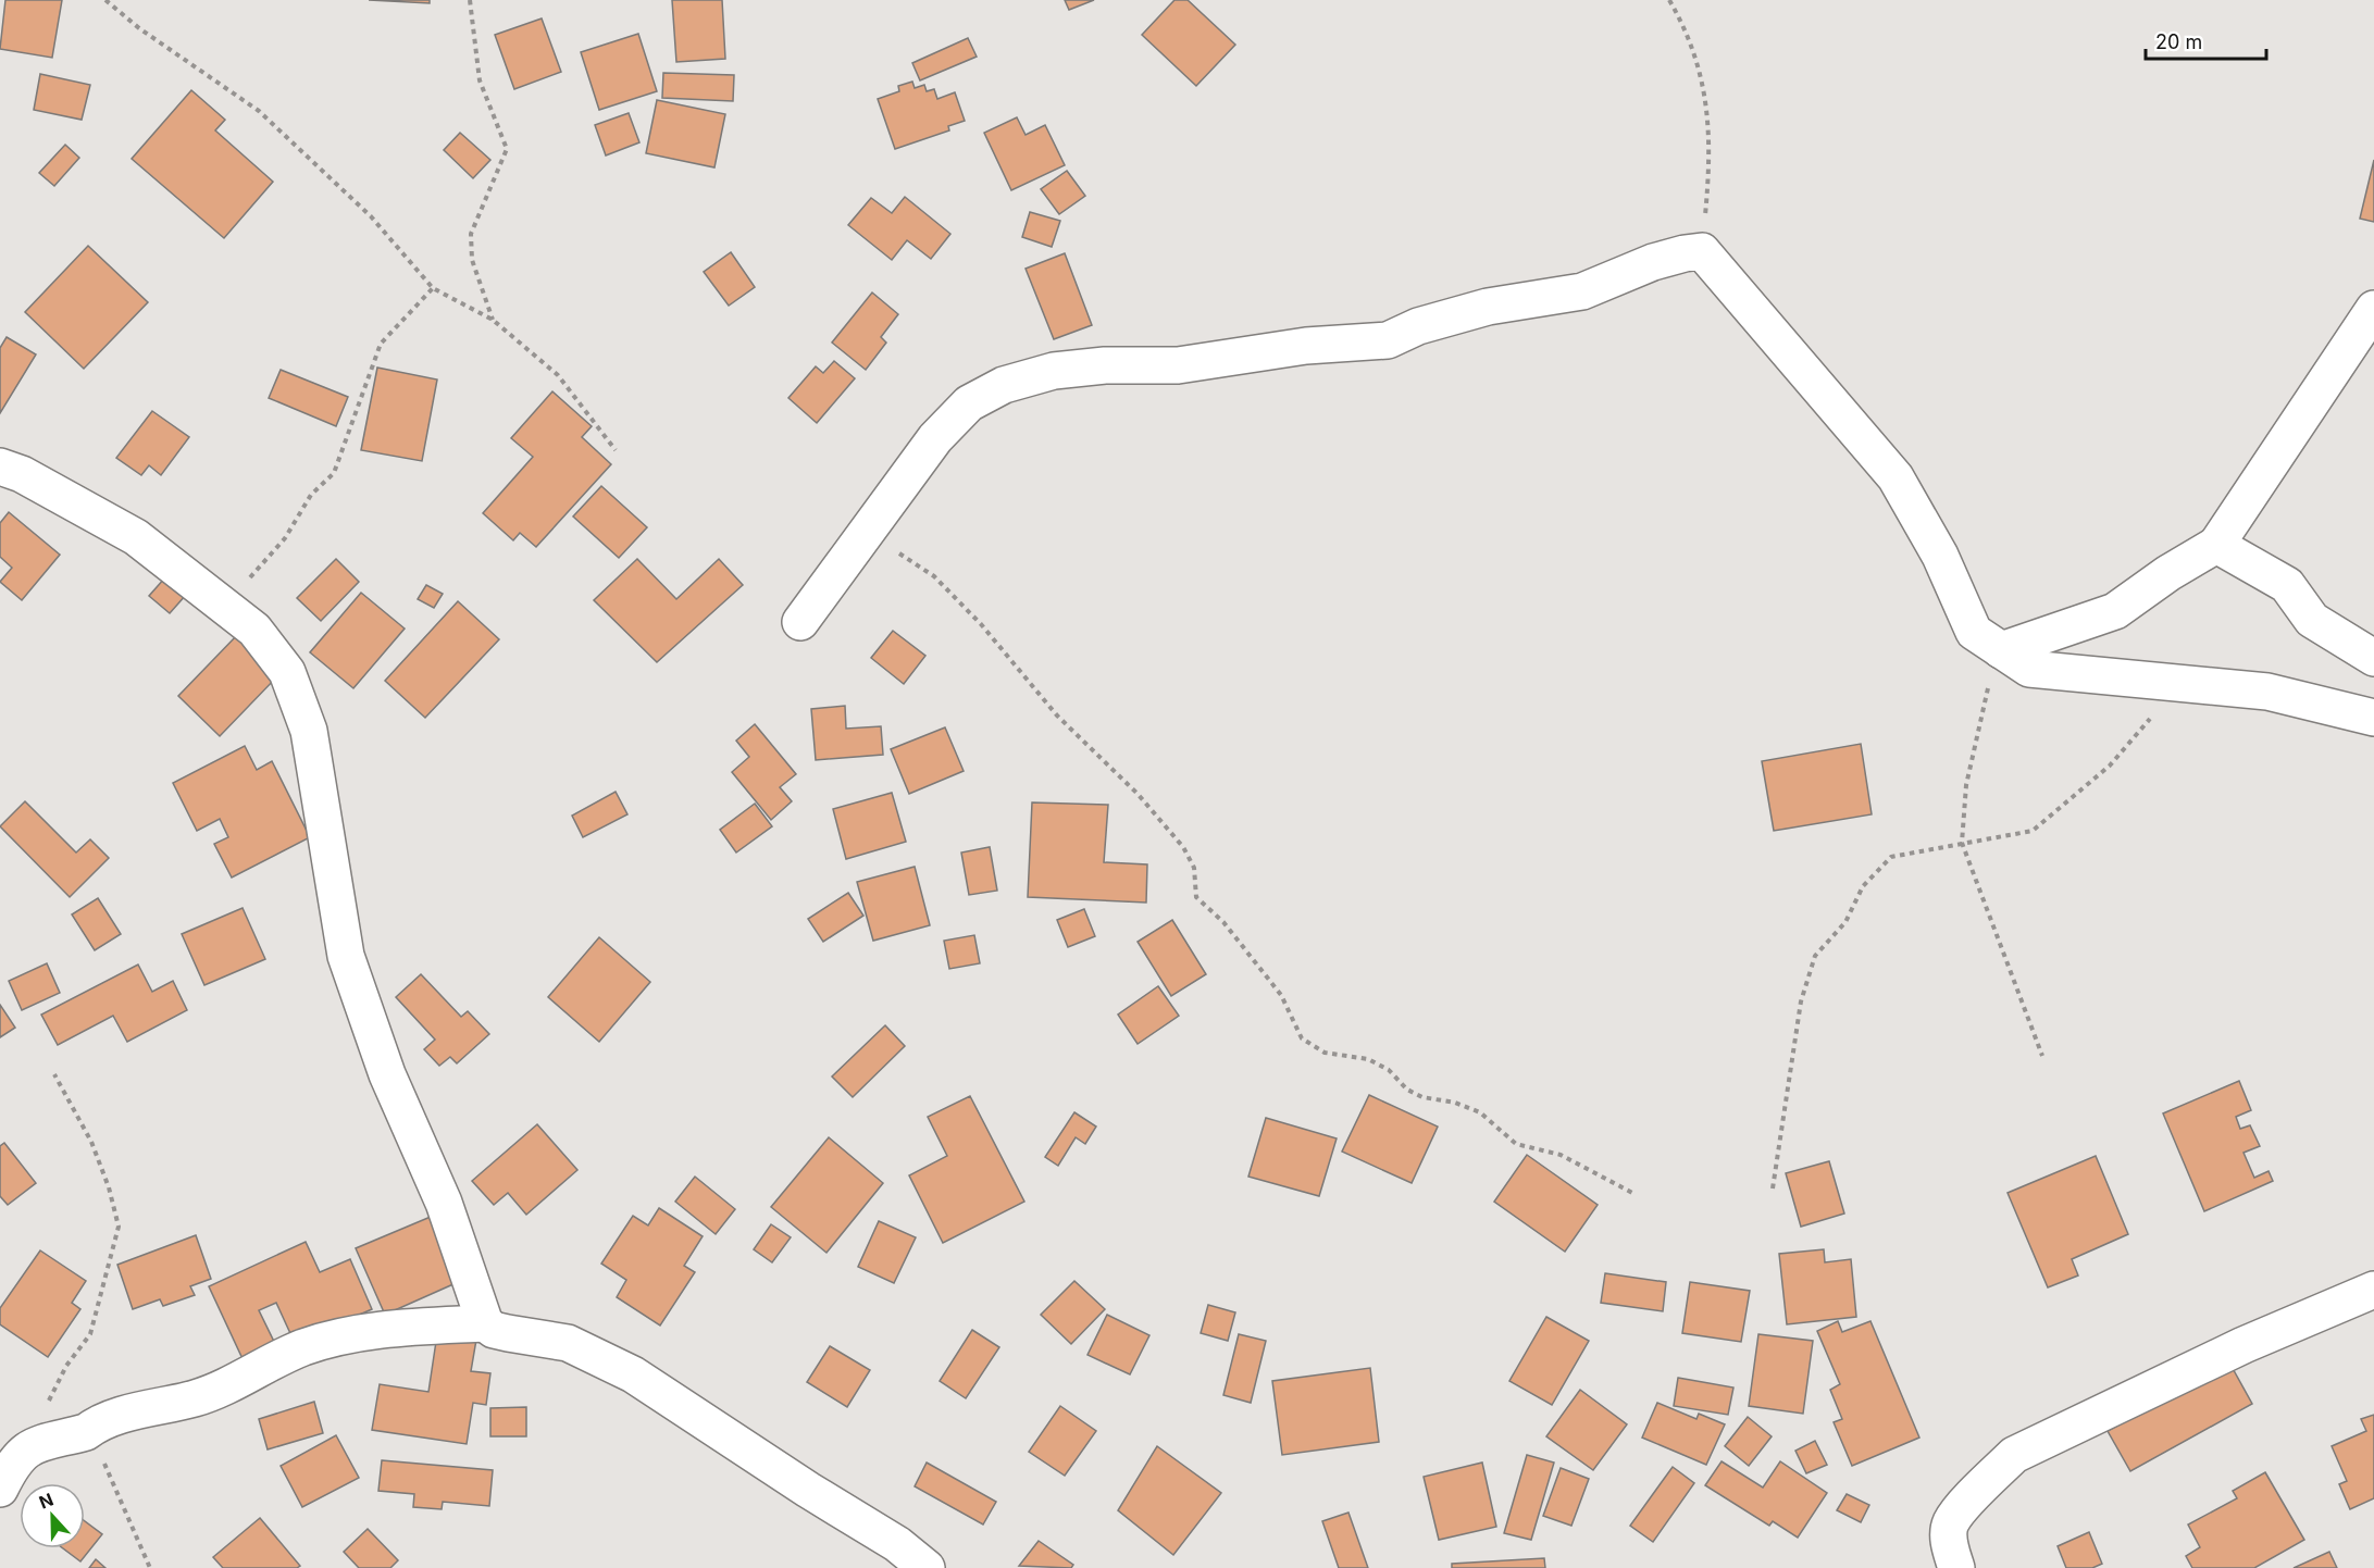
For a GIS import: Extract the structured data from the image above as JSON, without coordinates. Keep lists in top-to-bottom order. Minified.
{"scale_bar":"20 m","north":"top"}
